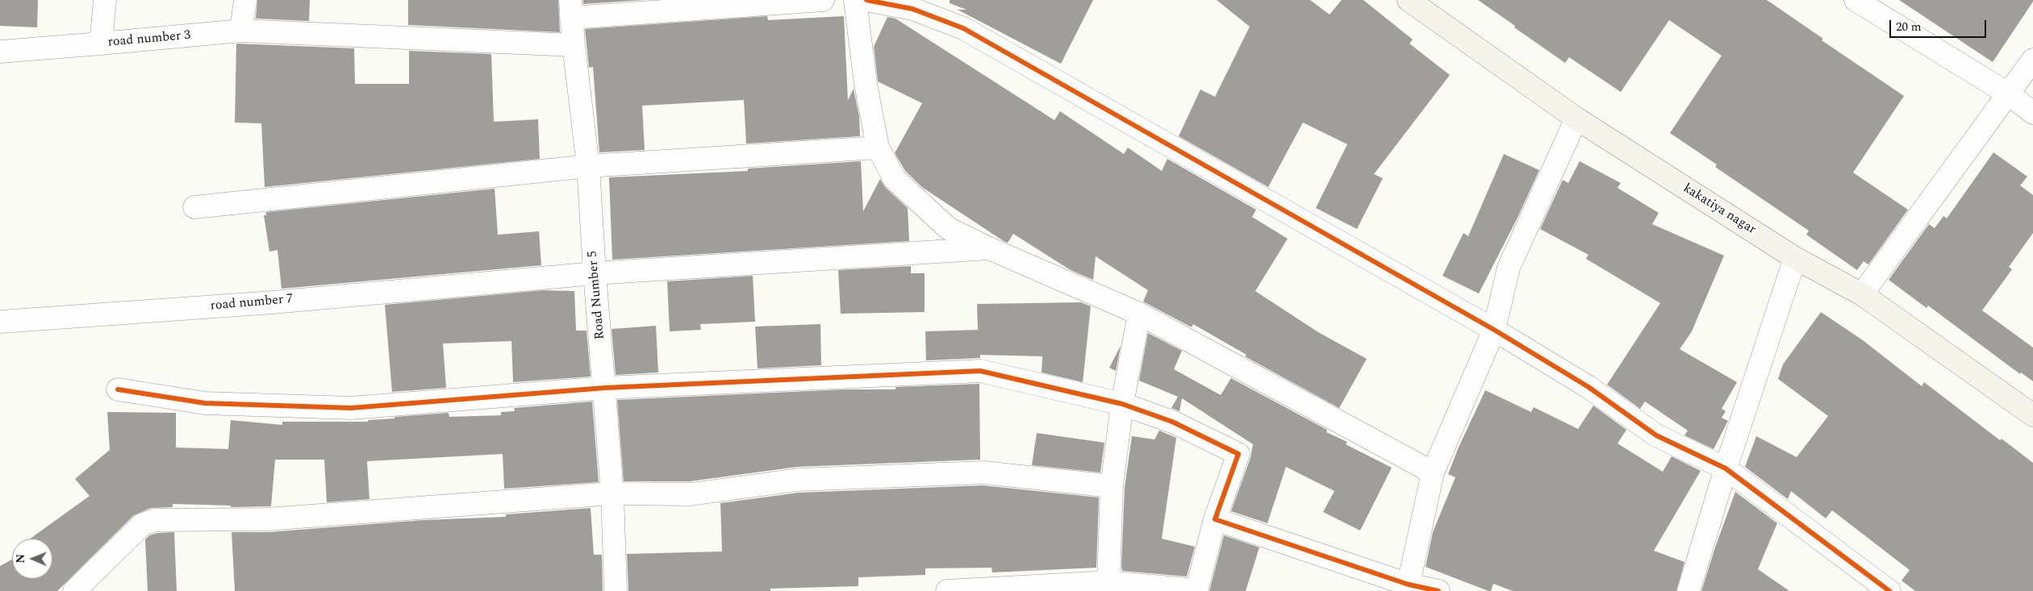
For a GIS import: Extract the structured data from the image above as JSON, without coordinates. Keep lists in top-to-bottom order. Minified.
{"streets":{"street":["road number 3","kakatiya nagar","Road Number 5","road number 7"]},"crossings":[["road number 3","Road Number 5"],["Road Number 5","road number 7"]],"scale_bar":"20 m","north":"left"}
